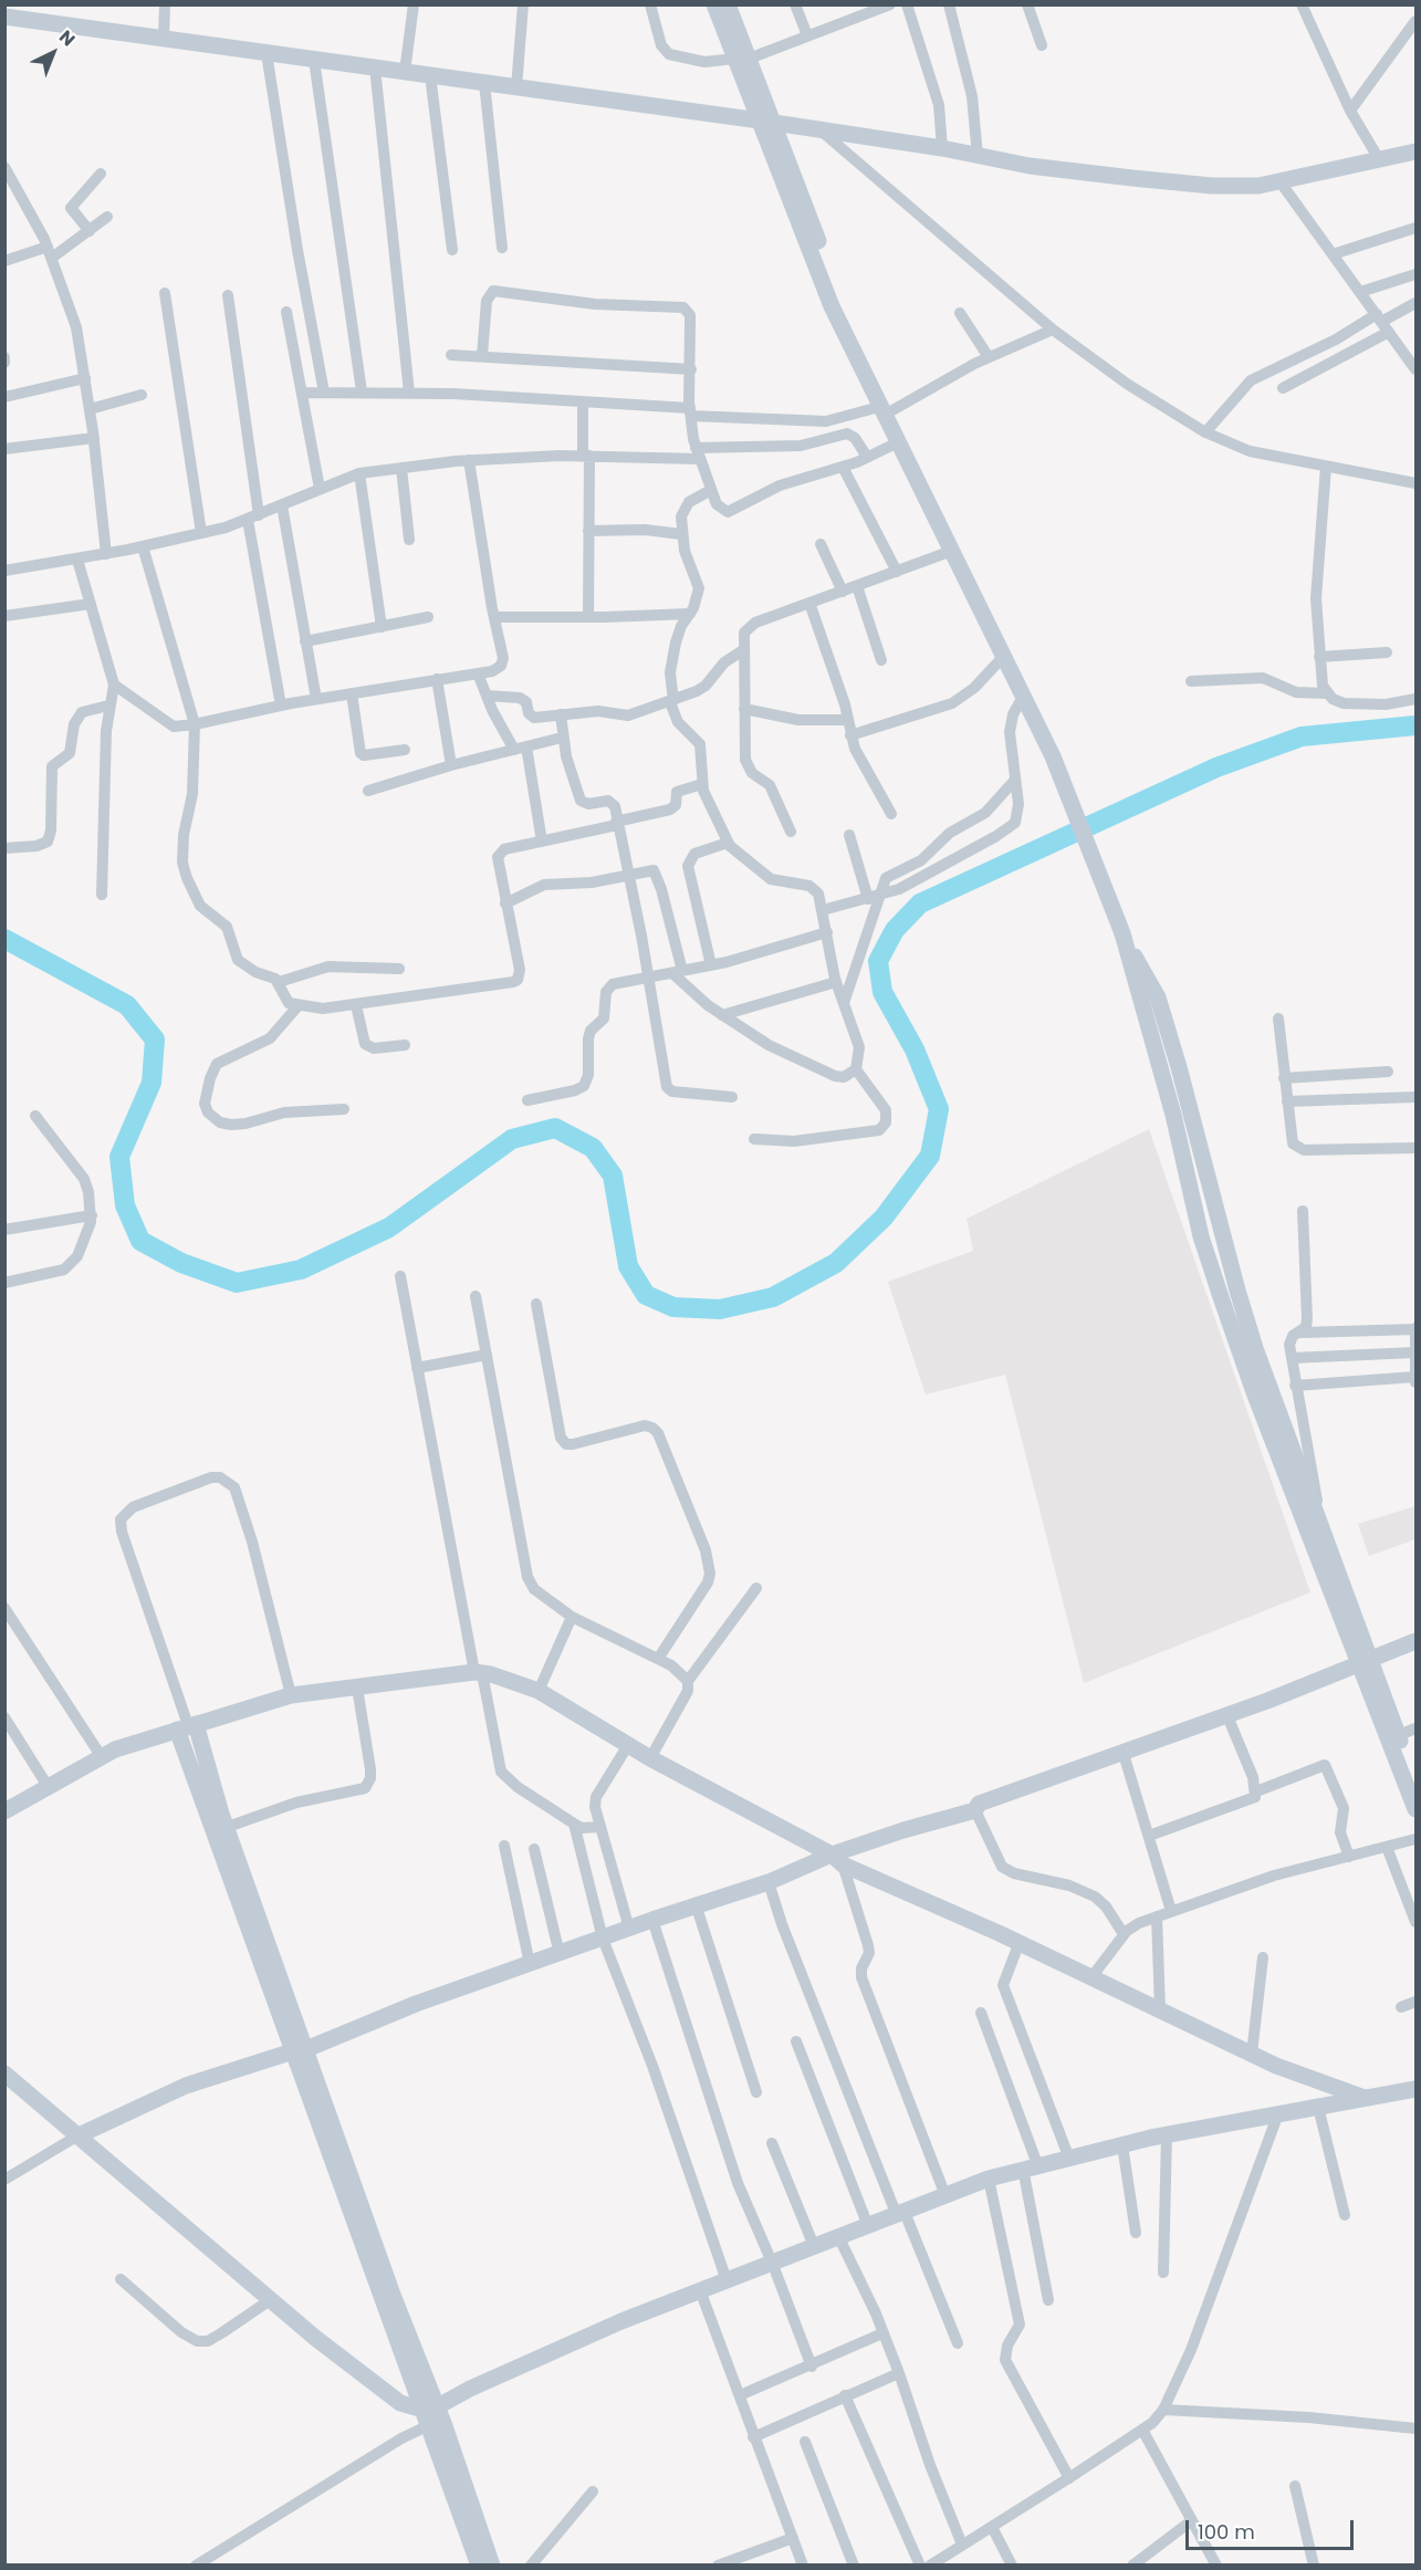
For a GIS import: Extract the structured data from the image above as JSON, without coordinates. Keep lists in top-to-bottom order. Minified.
{"scale_bar":"100 m","north":"top right"}
